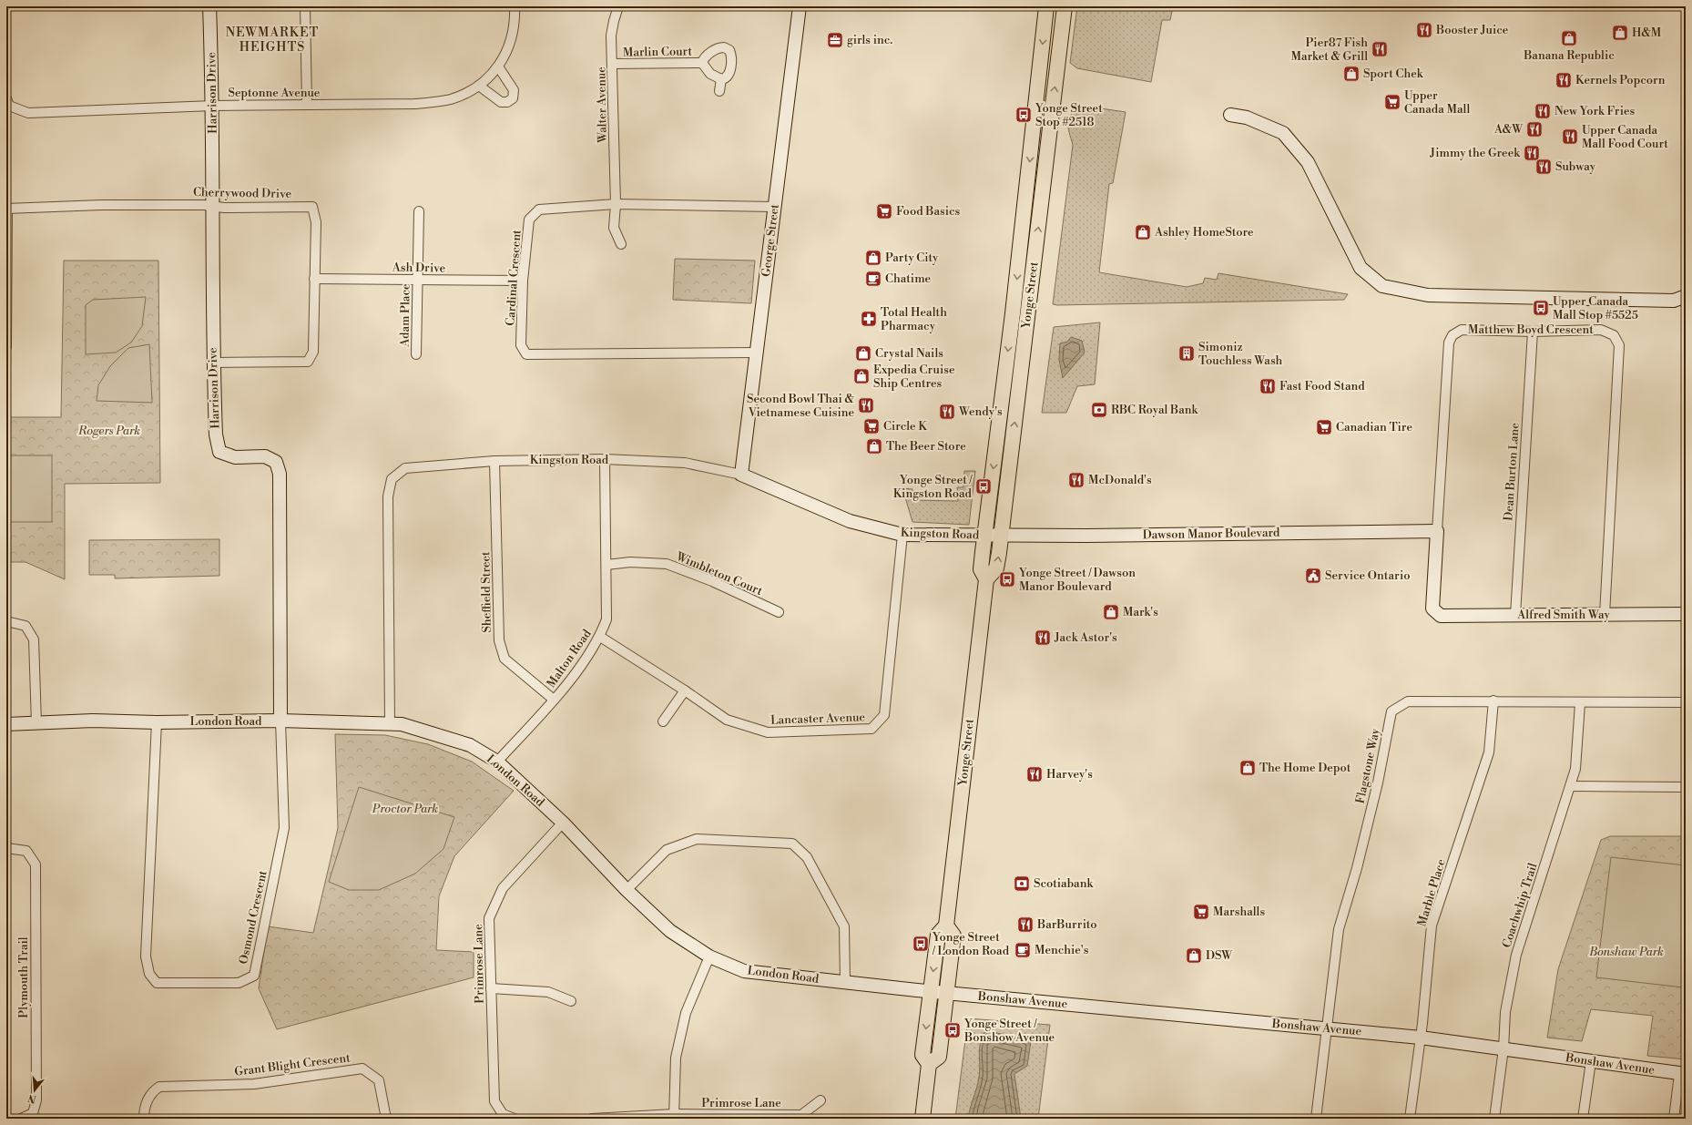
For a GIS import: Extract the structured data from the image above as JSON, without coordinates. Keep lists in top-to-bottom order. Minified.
{"streets":{"main road":["Yonge Street"],"street":["Marlin Court","Harrison Drive","Septonne Avenue","Walter Avenue","Cherrywood Drive","George Street","Ash Drive","Cardinal Crescent","Adam Place","Matthew Boyd Crescent","Kingston Road","Dean Burton Lane","Dawson Manor Boulevard","Wimbleton Court","Sheffield Street","Alfred Smith Way","Malton Road","Lancaster Avenue","London Road","Flagstone Way","Marble Place","Coachwhip Trail","Osmond Crescent","Primrose Lane","Plymouth Trail","Bonshaw Avenue","Grant Blight Crescent"]},"crossings":[["Marlin Court","Walter Avenue"],["Harrison Drive","Septonne Avenue"],["Harrison Drive","Cherrywood Drive"],["Harrison Drive","London Road"],["Harrison Drive","Osmond Crescent"],["Walter Avenue","Cardinal Crescent"],["Cherrywood Drive","Ash Drive"],["George Street","Cardinal Crescent"],["George Street","Kingston Road"],["Ash Drive","Cardinal Crescent"],["Ash Drive","Adam Place"],["Yonge Street","Kingston Road"],["Yonge Street","Dawson Manor Boulevard"],["Yonge Street","London Road"],["Yonge Street","Bonshaw Avenue"],["Matthew Boyd Crescent","Dean Burton Lane"],["Matthew Boyd Crescent","Dawson Manor Boulevard"],["Matthew Boyd Crescent","Alfred Smith Way"],["Kingston Road","Dawson Manor Boulevard"],["Kingston Road","Sheffield Street"],["Kingston Road","Malton Road"],["Kingston Road","Lancaster Avenue"],["Kingston Road","London Road"],["Dean Burton Lane","Alfred Smith Way"],["Wimbleton Court","Malton Road"],["Sheffield Street","Malton Road"],["Malton Road","Lancaster Avenue"],["Malton Road","London Road"],["London Road","Osmond Crescent"],["London Road","Primrose Lane"],["London Road","Bonshaw Avenue"],["Flagstone Way","Marble Place"],["Flagstone Way","Coachwhip Trail"],["Flagstone Way","Bonshaw Avenue"],["Marble Place","Bonshaw Avenue"],["Coachwhip Trail","Bonshaw Avenue"]],"districts":["NEWMARKET HEIGHTS"],"parks":["Rogers Park","Proctor Park","Bonshaw Park"],"places":{"restaurant":["Booster Juice","Pier87 Fish Market & Grill","Kernels Popcorn","New York Fries","A&W","Upper Canada Mall Food Court","Jimmy the Greek","Subway","Fast Food Stand","Second Bowl Thai & Vietnamese Cuisine","Wendy's","McDonald's","Jack Astor's","Harvey's","BarBurrito"],"shop":["H&M","Banana Republic","Sport Chek","Ashley HomeStore","Party City","Crystal Nails","Expedia Cruise Ship Centres","The Beer Store","Mark's","The Home Depot","DSW"],"office":["girls inc."],"supermarket":["Upper Canada Mall","Food Basics","Circle K","Canadian Tire","Marshalls"],"bus stop":["Yonge Street Stop #2518","Upper Canada Mall Stop #5525","Yonge Street / Kingston Road","Yonge Street / Dawson Manor Boulevard","Yonge Street / London Road","Yonge Street / Bonshow Avenue"],"cafe":["Chatime","Menchie's"],"pharmacy":["Total Health Pharmacy"],"building":["Simoniz Touchless Wash"],"bank":["RBC Royal Bank","Scotiabank"],"public building":["Service Ontario"]},"north":"bottom"}
